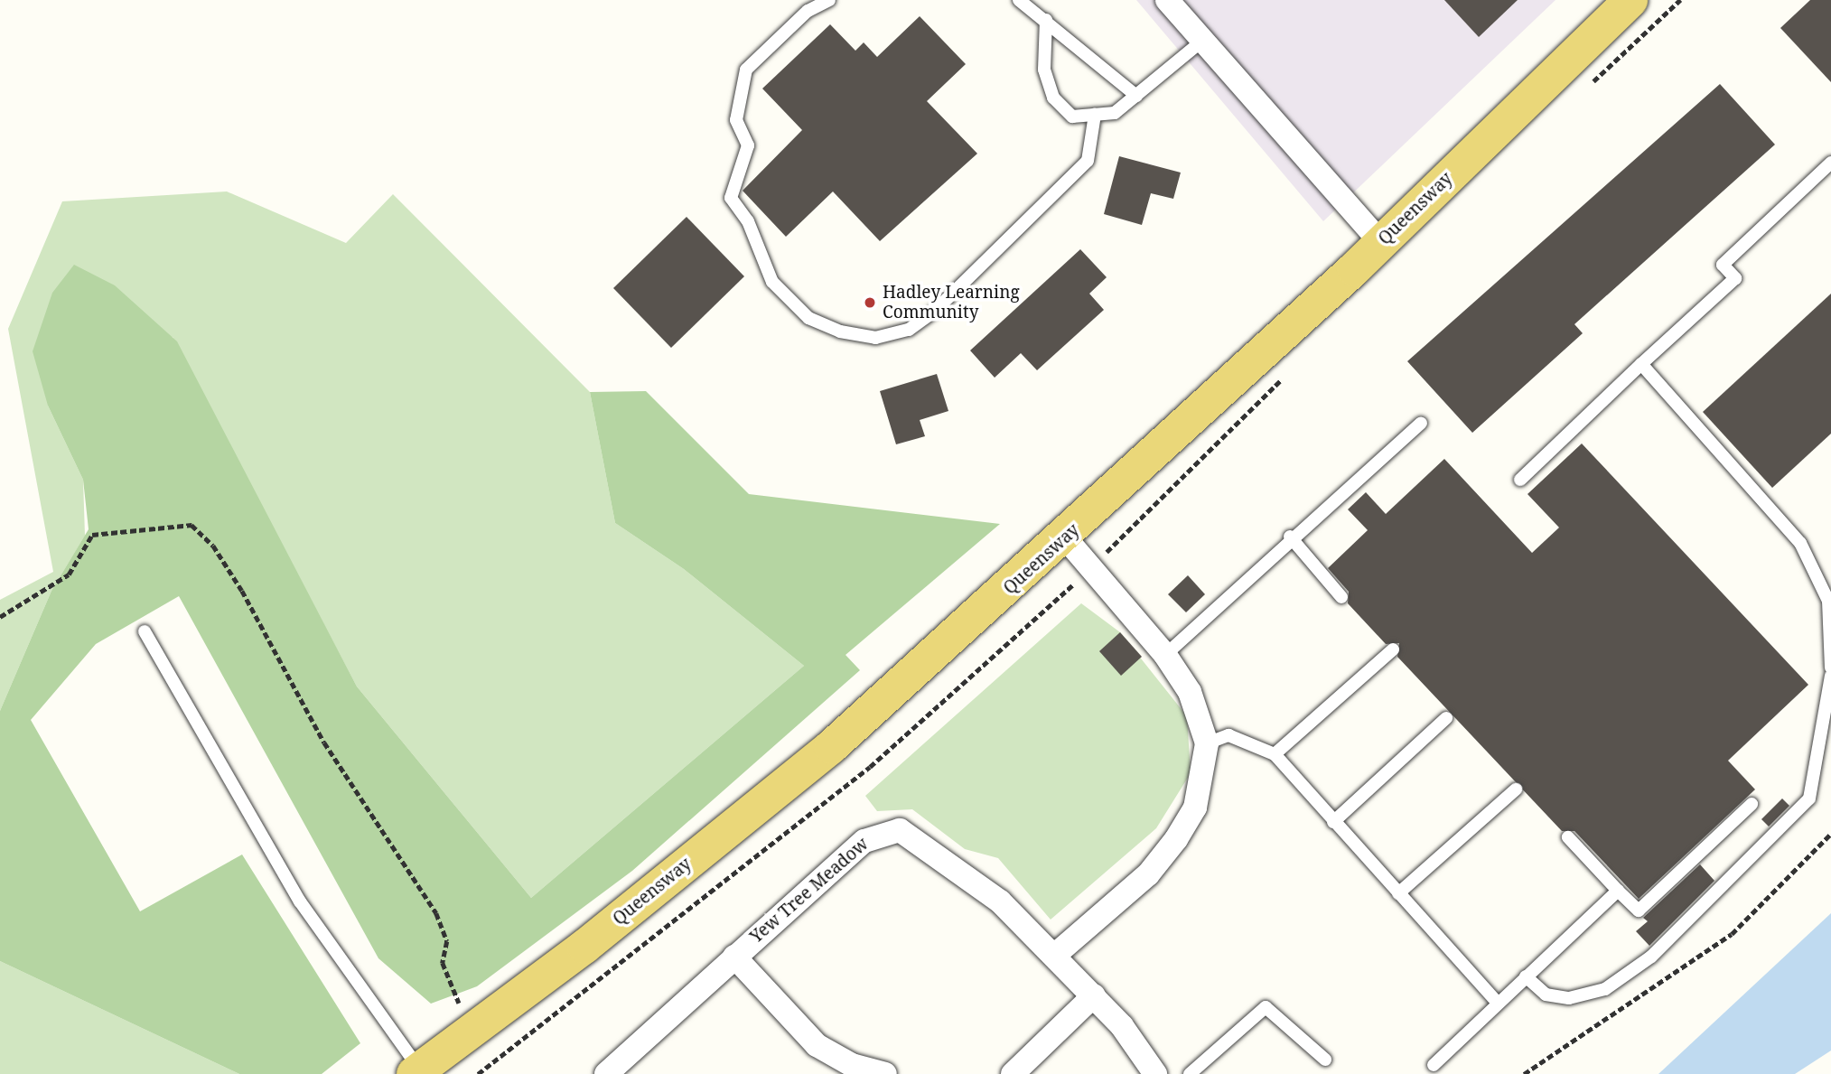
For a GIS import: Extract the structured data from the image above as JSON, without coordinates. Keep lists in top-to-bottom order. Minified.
{"streets":{"main road":["Queensway"],"street":["Yew Tree Meadow"]},"places":["Hadley Learning Community"]}
